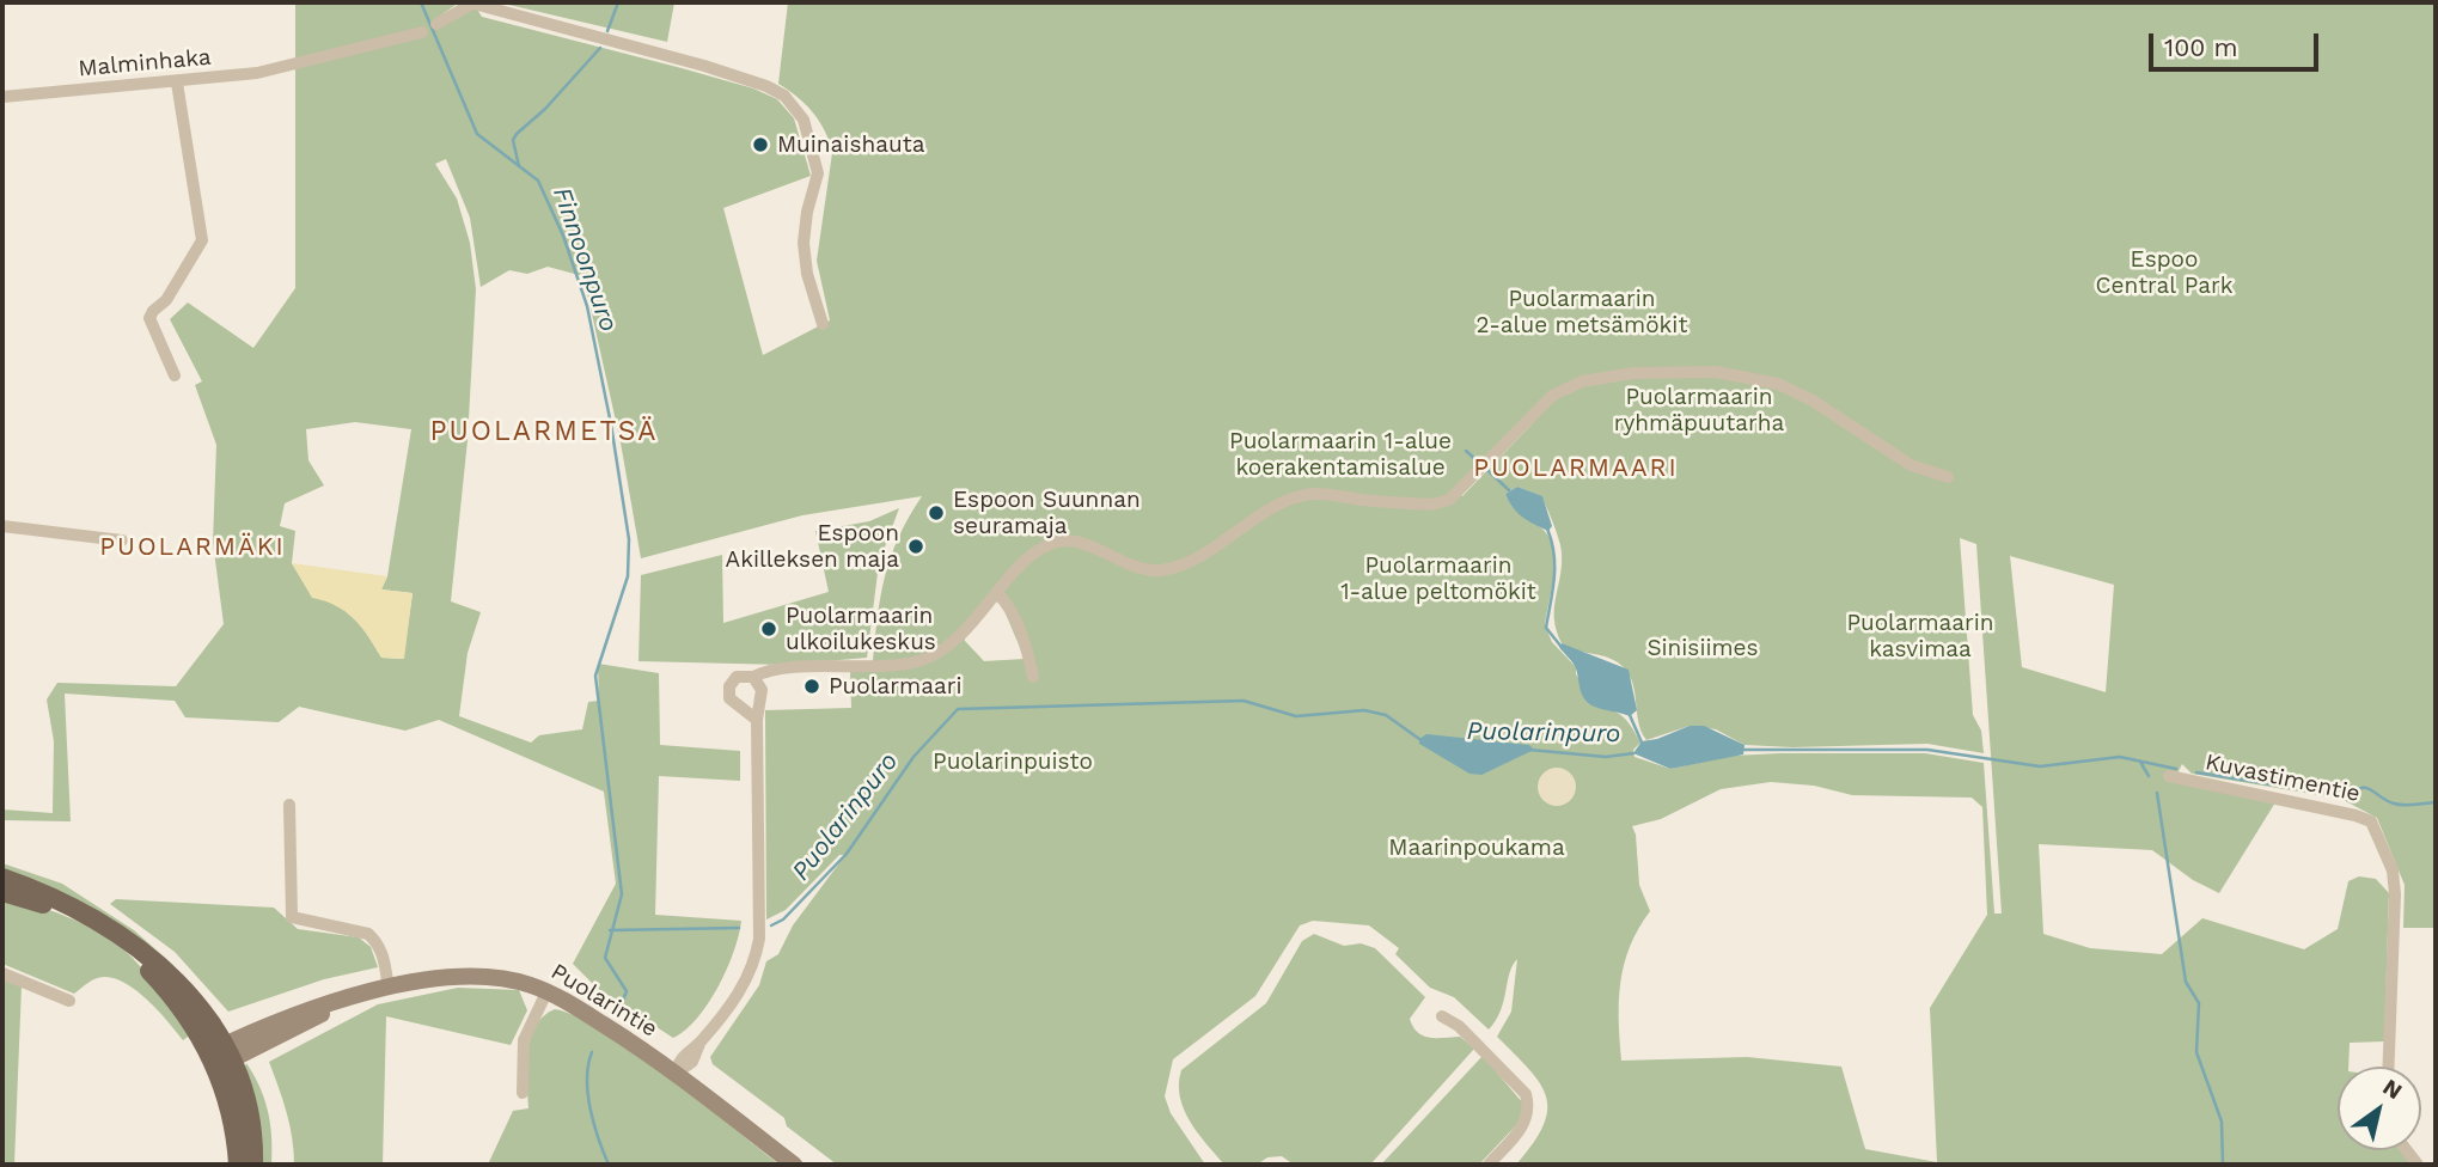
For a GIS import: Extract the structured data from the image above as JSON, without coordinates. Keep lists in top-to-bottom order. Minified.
{"streets":{"main road":["Puolarintie"],"street":["Malminhaka","Kuvastimentie"]},"districts":["PUOLARMETSÄ","PUOLARMAARI","PUOLARMÄKI"],"water":["Finnoonpuro","Puolarinpuro"],"parks":["Espoo Central Park","Puolarmaarin 2-alue metsämökit","Puolarmaarin ryhmäpuutarha","Puolarmaarin 1-alue koerakentamisalue","Puolarmaarin 1-alue peltomökit","Puolarmaarin kasvimaa","Sinisiimes","Puolarinpuisto","Maarinpoukama"],"places":["Muinaishauta","Espoon Suunnan seuramaja","Espoon Akilleksen maja","Puolarmaarin ulkoilukeskus","Puolarmaari"],"scale_bar":"100 m","north":"top right"}
